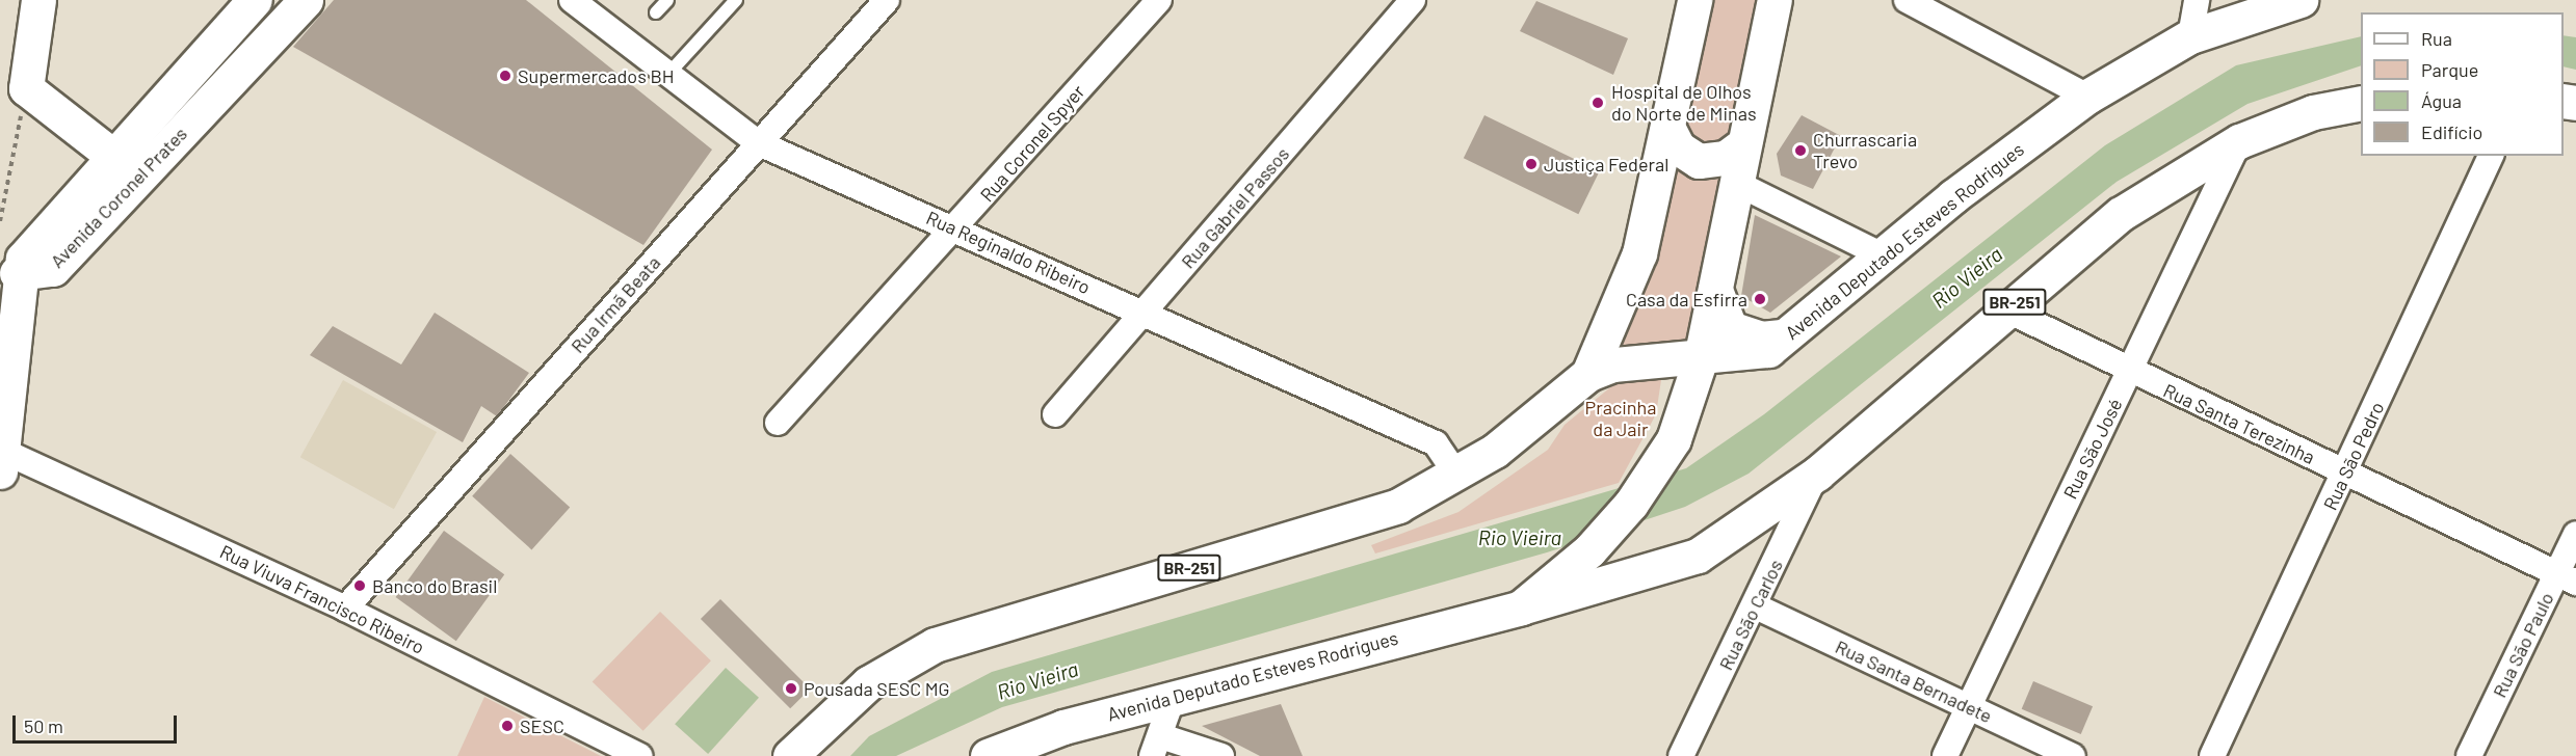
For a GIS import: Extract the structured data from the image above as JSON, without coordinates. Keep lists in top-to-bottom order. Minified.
{"streets":{"main road":["Avenida Coronel Prates","Avenida Deputado Esteves Rodrigues","BR-251"],"street":["Rua Coronel Spyer","Rua Gabriel Passos","Rua Reginaldo Ribeiro","Rua Irmã Beata","Rua Santa Terezinha","Rua São José","Rua São Pedro","Rua Viuva Francisco Ribeiro","Rua São Carlos","Rua São Paulo","Rua Santa Bernadete"]},"crossings":[["Rua Coronel Spyer","Rua Reginaldo Ribeiro"],["Rua Gabriel Passos","Rua Reginaldo Ribeiro"],["Avenida Deputado Esteves Rodrigues","Rua Reginaldo Ribeiro"],["Avenida Deputado Esteves Rodrigues","Rua Santa Terezinha"],["Avenida Deputado Esteves Rodrigues","Rua São José"],["Avenida Deputado Esteves Rodrigues","Rua São Carlos"],["Rua Reginaldo Ribeiro","Rua Irmã Beata"],["Rua Irmã Beata","Rua Viuva Francisco Ribeiro"],["Rua Santa Terezinha","Rua São José"],["Rua Santa Terezinha","Rua São Pedro"],["Rua Santa Terezinha","Rua São Paulo"],["Rua São José","Rua Santa Bernadete"],["Rua São Carlos","Rua Santa Bernadete"]],"water":["Rio Vieira"],"parks":["Pracinha da Jair"],"places":["Supermercados BH","Hospital de Olhos do Norte de Minas","Churrascaria Trevo","Justiça Federal","Casa da Esfirra","Banco do Brasil","Pousada SESC MG","SESC"],"legend":["Rua","Parque","Água","Edifício"],"scale_bar":"50 m"}
